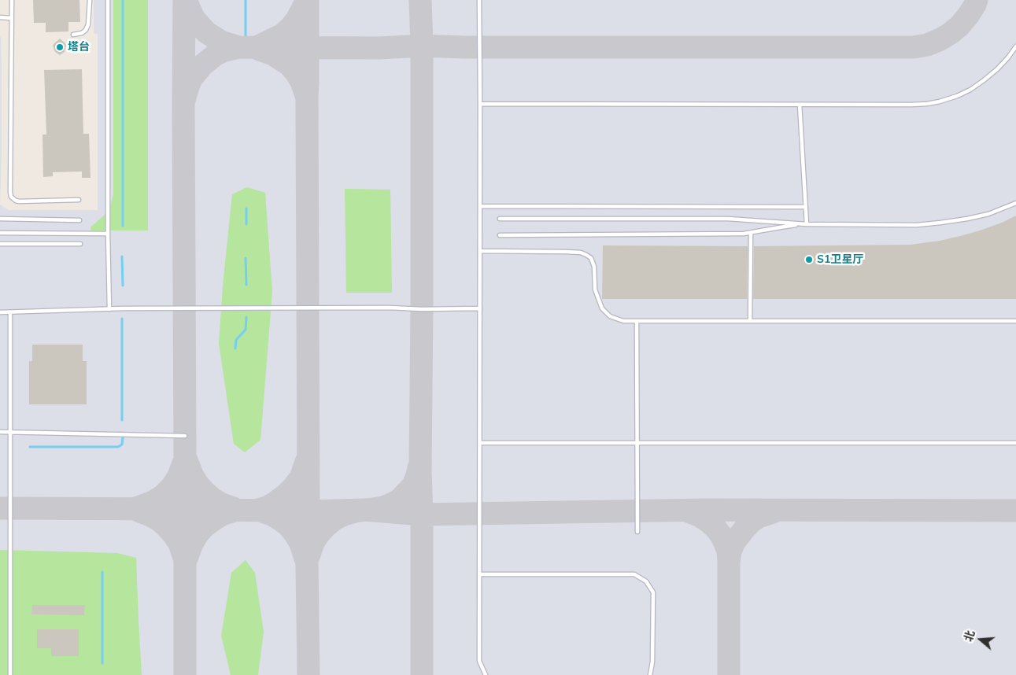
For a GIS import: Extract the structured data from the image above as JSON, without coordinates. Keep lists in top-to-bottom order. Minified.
{"places":["塔台","S1卫星厅"],"north":"left"}
